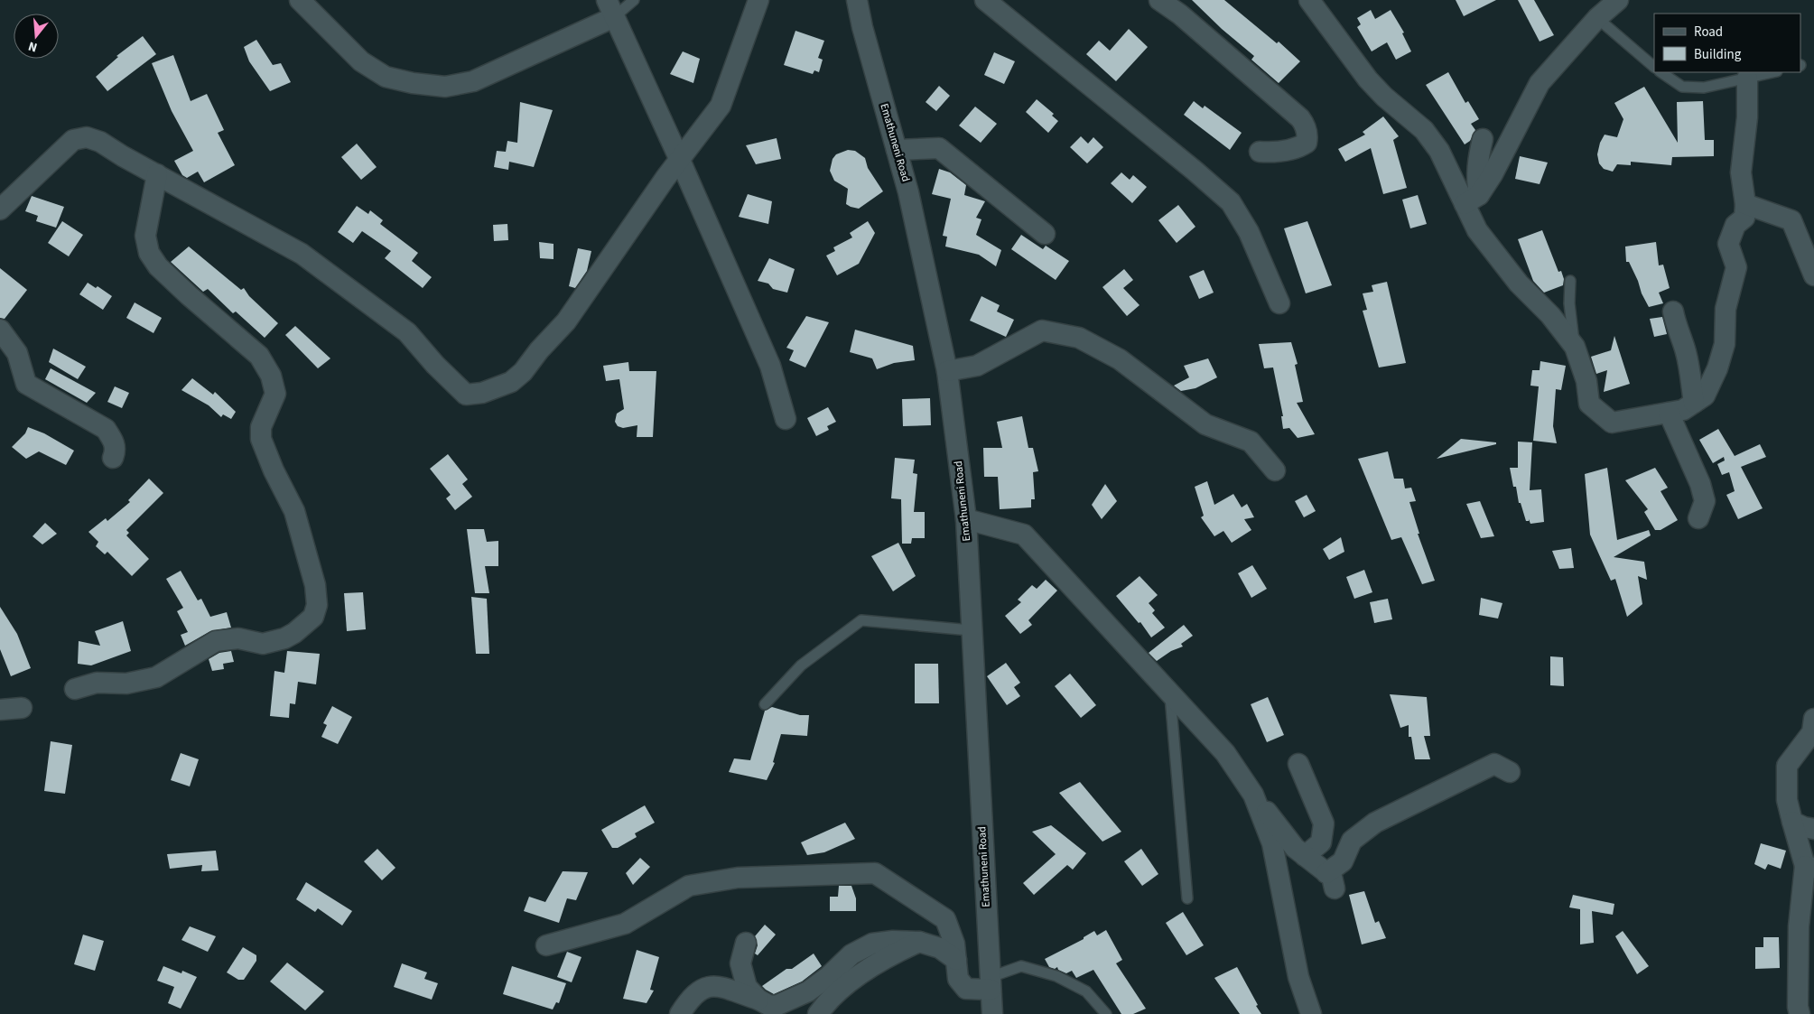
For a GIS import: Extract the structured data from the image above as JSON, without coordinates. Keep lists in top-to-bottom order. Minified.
{"streets":{"street":["Emathuneni Road"]},"legend":["Road","Building"],"north":"bottom"}
